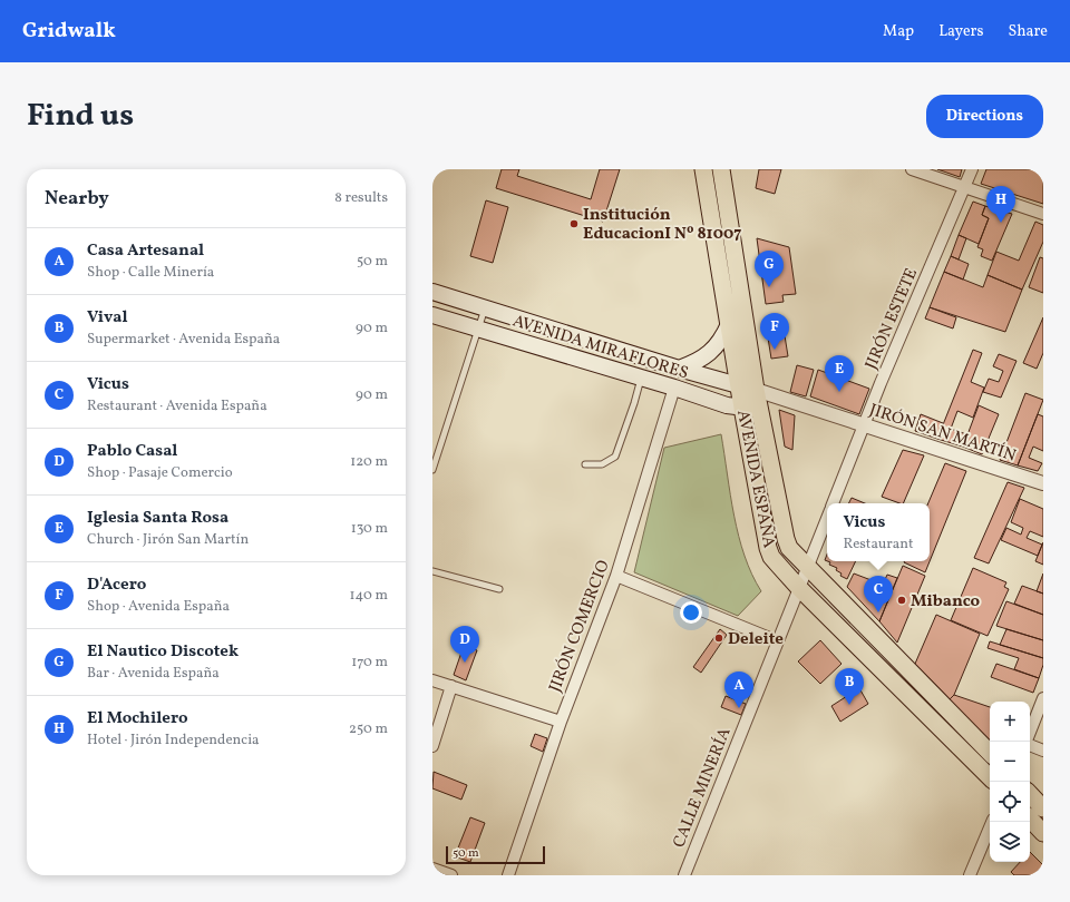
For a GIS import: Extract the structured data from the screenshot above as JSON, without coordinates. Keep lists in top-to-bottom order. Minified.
{"streets":{"main road":["AVENIDA MIRAFLORES","AVENIDA ESPAÑA"],"street":["JIRÓN ESTETE","JIRÓN SAN MARTÍN","JIRÓN COMERCIO","CALLE MINERÍA"]},"crossings":[["JIRÓN ESTETE","JIRÓN SAN MARTÍN"],["AVENIDA MIRAFLORES","JIRÓN SAN MARTÍN"],["AVENIDA MIRAFLORES","AVENIDA ESPAÑA"],["AVENIDA MIRAFLORES","JIRÓN COMERCIO"],["JIRÓN SAN MARTÍN","AVENIDA ESPAÑA"],["AVENIDA ESPAÑA","CALLE MINERÍA"]],"places":["Institución EducacionI Nº 81007","Mibanco","Deleite"],"scale_bar":"50 m","page":{"header":"Gridwalk","nav":["Map","Layers","Share"],"title":"Find us","buttons":"Directions","heading":["Nearby","8 results"],"pins":["H","G","F","E","C","D","B","A"],"list":[{"mark":"A","name":"Casa Artesanal","note":"Shop · Calle Minería","value":"50 m"},{"mark":"B","name":"Vival","note":"Supermarket · Avenida España","value":"90 m"},{"mark":"C","name":"Vicus","note":"Restaurant · Avenida España","value":"90 m"},{"mark":"D","name":"Pablo Casal","note":"Shop · Pasaje Comercio","value":"120 m"},{"mark":"E","name":"Iglesia Santa Rosa","note":"Church · Jirón San Martín","value":"130 m"},{"mark":"F","name":"D'Acero","note":"Shop · Avenida España","value":"140 m"},{"mark":"G","name":"El Nautico Discotek","note":"Bar · Avenida España","value":"170 m"},{"mark":"H","name":"El Mochilero","note":"Hotel · Jirón Independencia","value":"250 m"}],"popup":["Vicus","Restaurant"],"map_buttons":["+","−"],"scale":"50 m"}}
